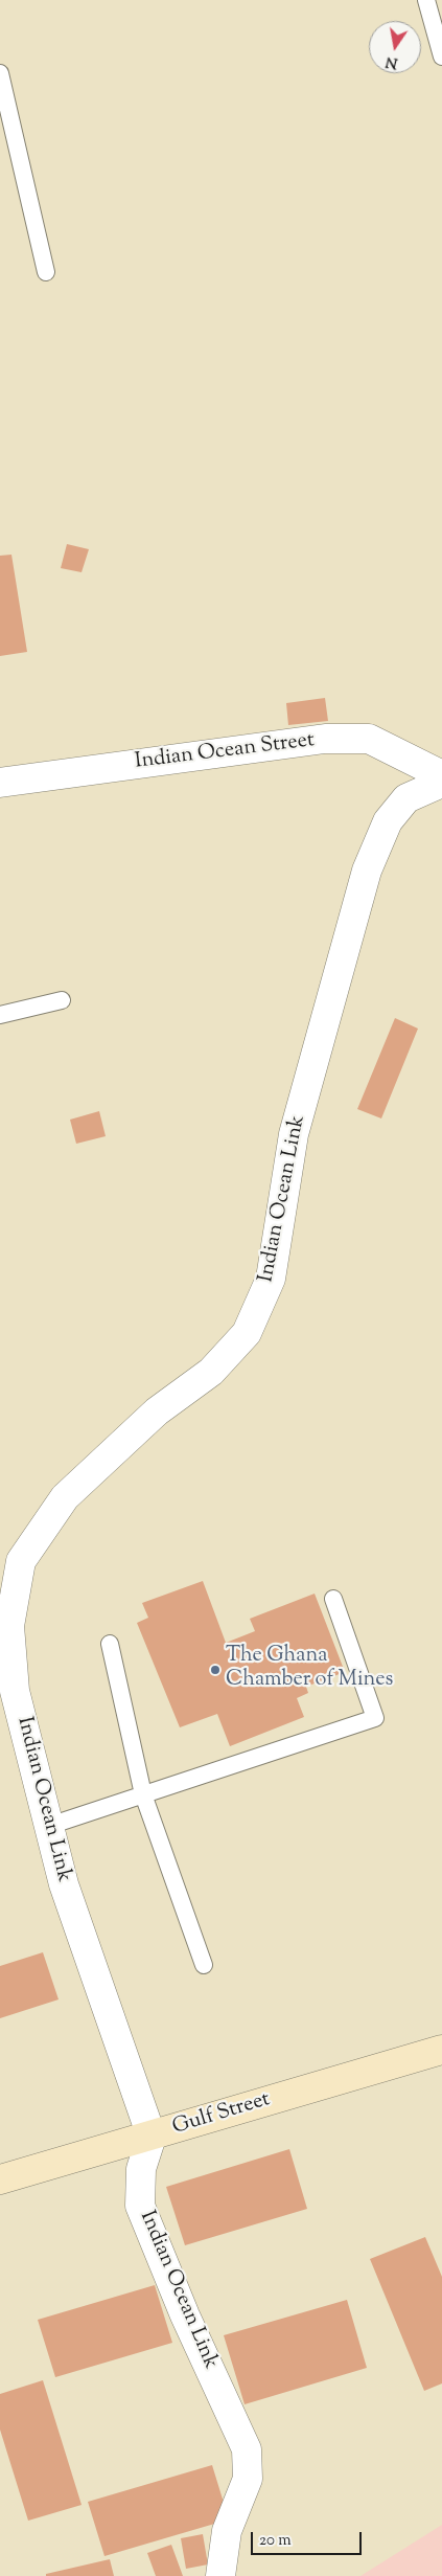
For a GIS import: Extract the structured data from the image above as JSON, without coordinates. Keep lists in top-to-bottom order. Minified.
{"streets":{"street":["Indian Ocean Street","Indian Ocean Link","Gulf Street"]},"crossings":[["Indian Ocean Link","Gulf Street"]],"places":["The Ghana Chamber of Mines"],"scale_bar":"20 m","north":"bottom"}
